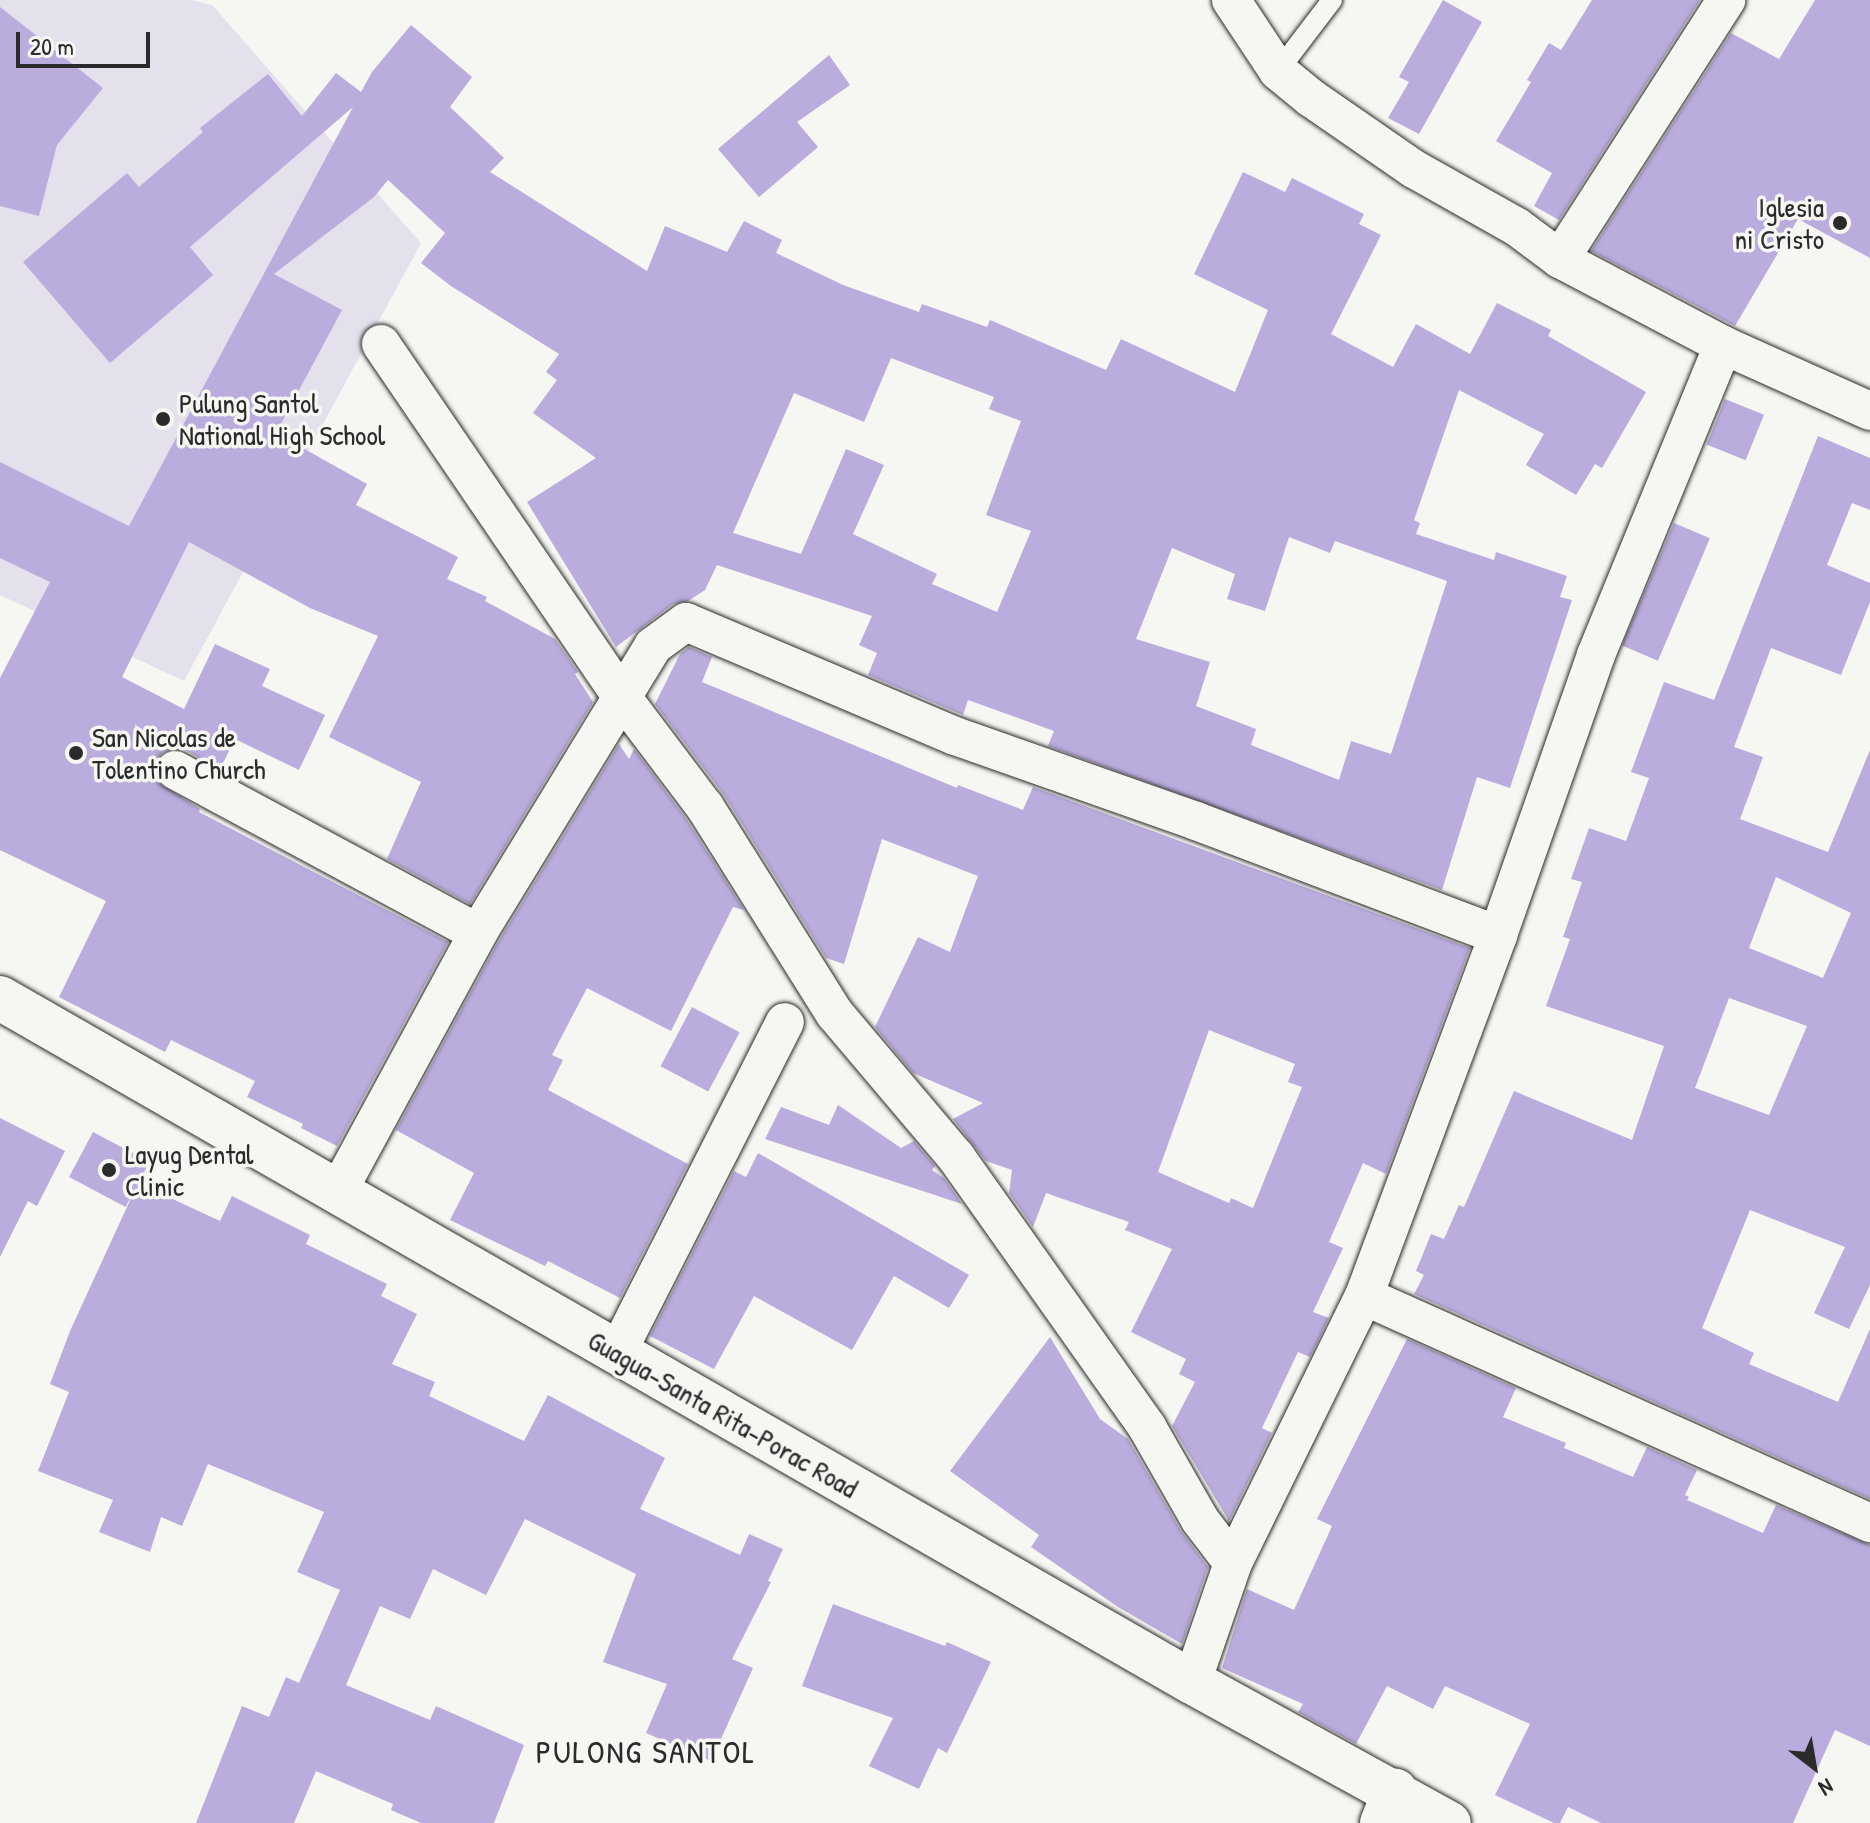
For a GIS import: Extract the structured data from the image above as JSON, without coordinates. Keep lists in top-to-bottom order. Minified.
{"streets":{"main road":["Guagua-Santa Rita-Porac Road"]},"districts":["PULONG SANTOL"],"places":["Iglesia ni Cristo","Pulung Santol National High School","San Nicolas de Tolentino Church","Layug Dental Clinic"],"scale_bar":"20 m","north":"bottom right"}
